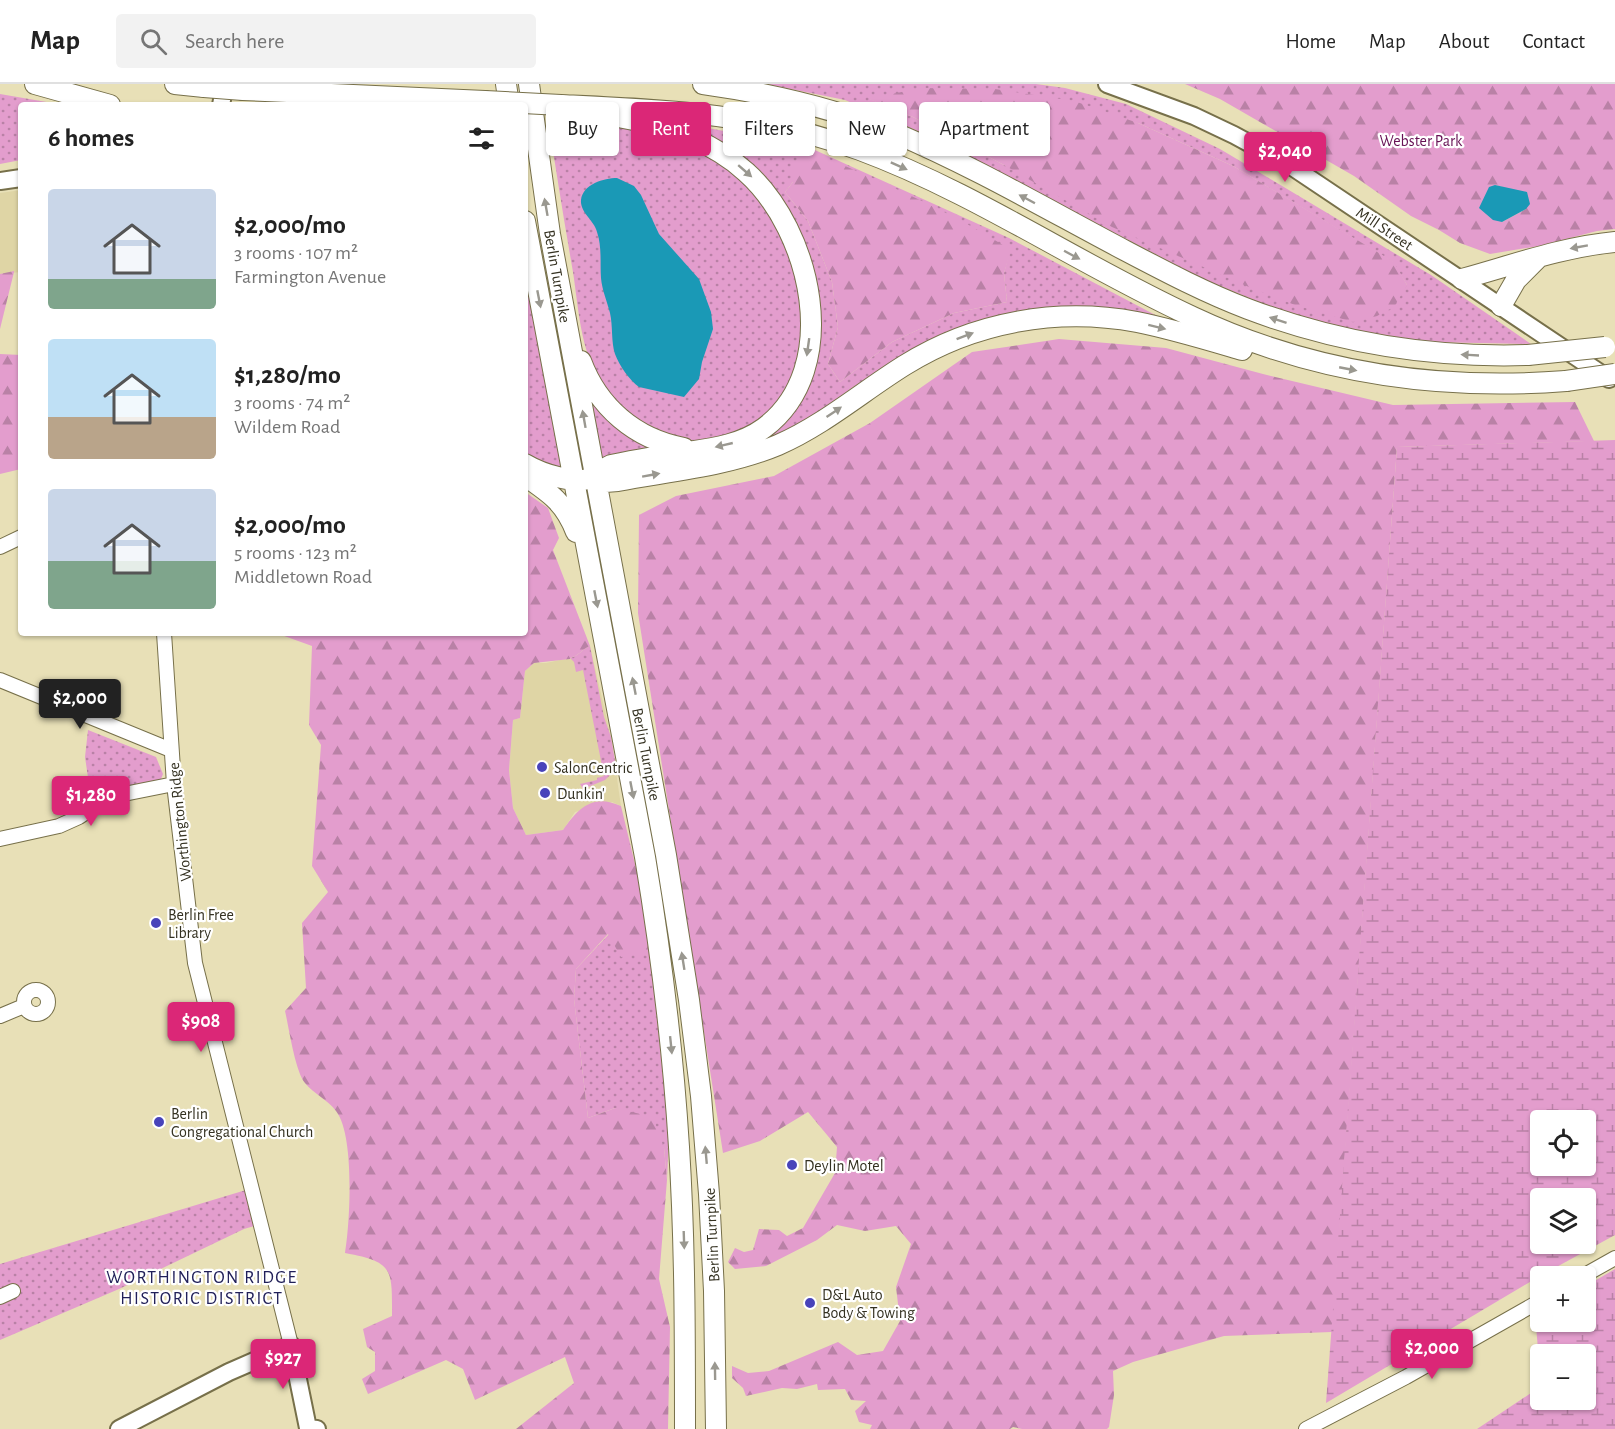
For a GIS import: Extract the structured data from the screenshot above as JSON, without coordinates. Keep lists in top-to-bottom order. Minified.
{"streets":{"highway":["Berlin Turnpike"],"main road":["Mill Street","Worthington Ridge"]},"districts":["WORTHINGTON RIDGE HISTORIC DISTRICT"],"parks":["Webster Park"],"places":["SalonCentric","Dunkin'","Berlin Free Library","Berlin Congregational Church","Deylin Motel","D&L Auto Body & Towing"],"page":{"header":"Map","search":"Search here","nav":["Home","Map","About","Contact"],"chip":["Buy","Rent","Filters","New","Apartment"],"heading":"6 homes","price":["$2,040","$2,000","$1,280","$908","$2,000","$927"],"list":[{"name":"$2,000/mo","note":"3 rooms · 107 m² · Farmington Avenue"},{"name":"$1,280/mo","note":"3 rooms · 74 m² · Wildem Road"},{"name":"$2,000/mo","note":"5 rooms · 123 m² · Middletown Road"}],"map_buttons":["+","−"]}}
